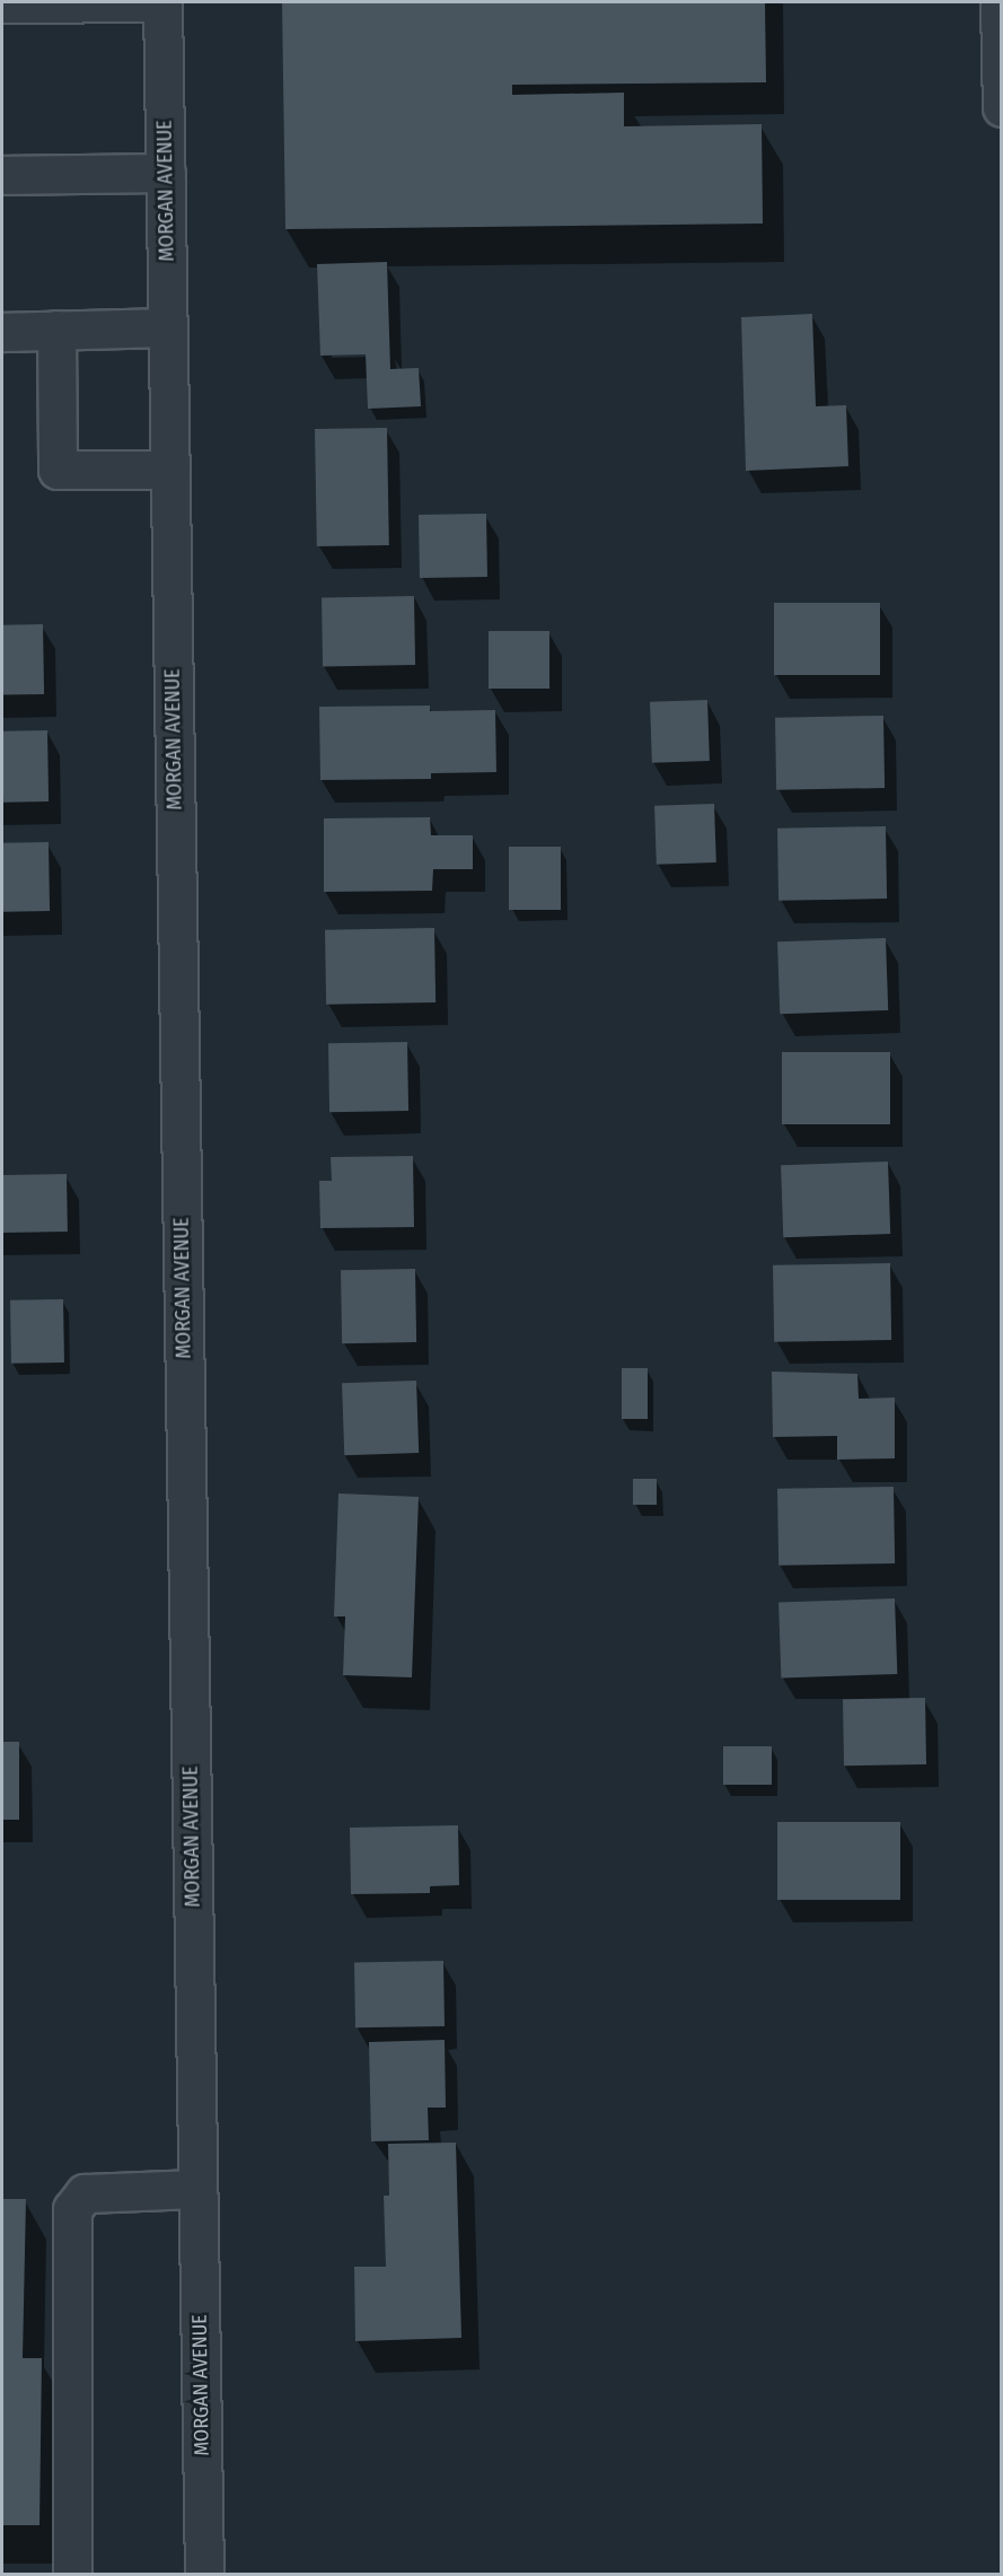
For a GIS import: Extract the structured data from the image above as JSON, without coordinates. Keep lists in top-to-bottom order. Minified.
{"streets":{"street":["MORGAN AVENUE"]}}
